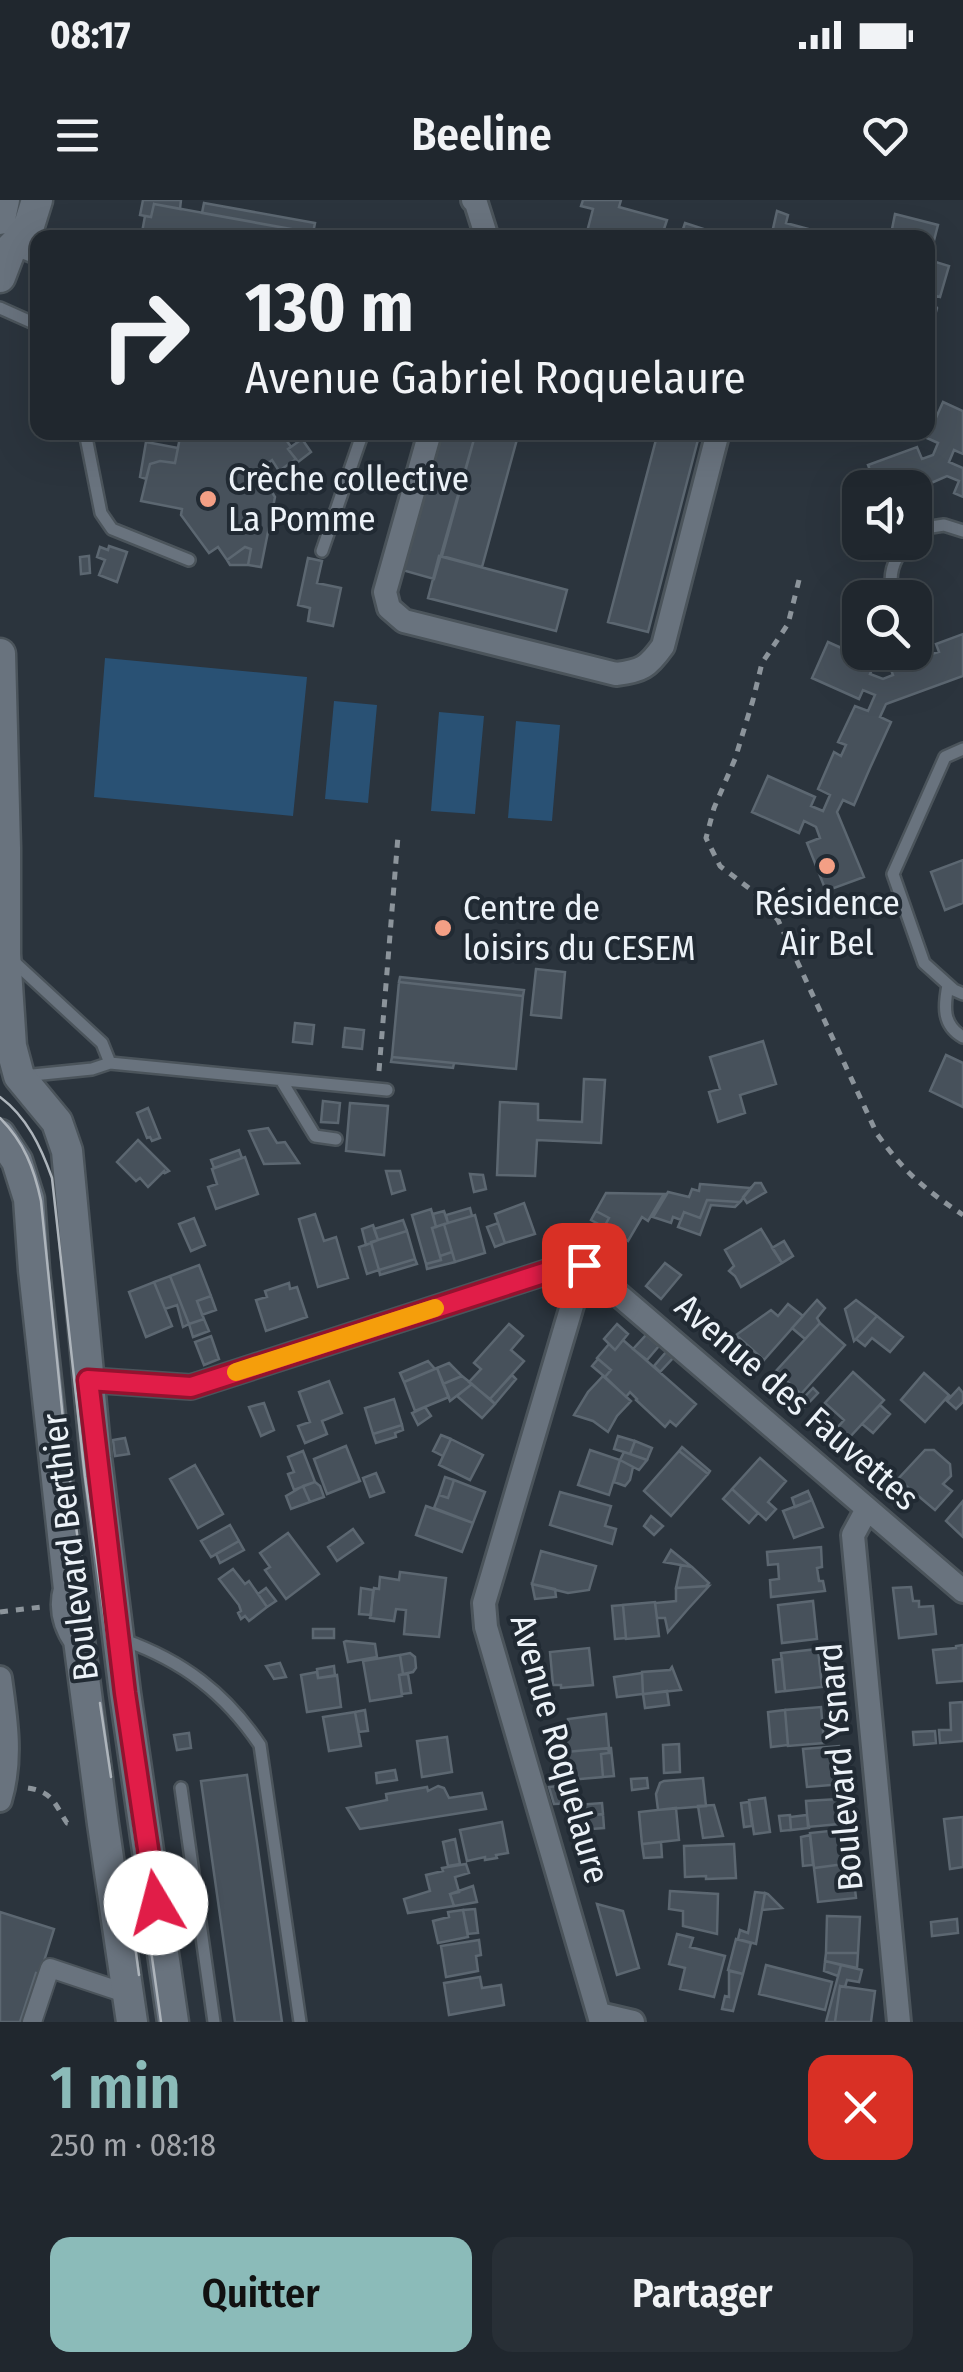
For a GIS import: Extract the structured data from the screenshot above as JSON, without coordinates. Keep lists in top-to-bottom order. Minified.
{"streets":{"street":["Avenue des Fauvettes","Boulevard Berthier","Avenue Roquelaure","Boulevard Ysnard"]},"crossings":[["Avenue des Fauvettes","Avenue Roquelaure"],["Avenue des Fauvettes","Boulevard Ysnard"]],"places":["Crèche collective La Pomme","Résidence Air Bel","Centre de loisirs du CESEM"],"page":{"status":"08:17","header":"Beeline","turn":["130 m","Avenue Gabriel Roquelaure"],"heading":["1 min","250 m · 08:18"],"buttons":["Quitter","Partager"]}}
